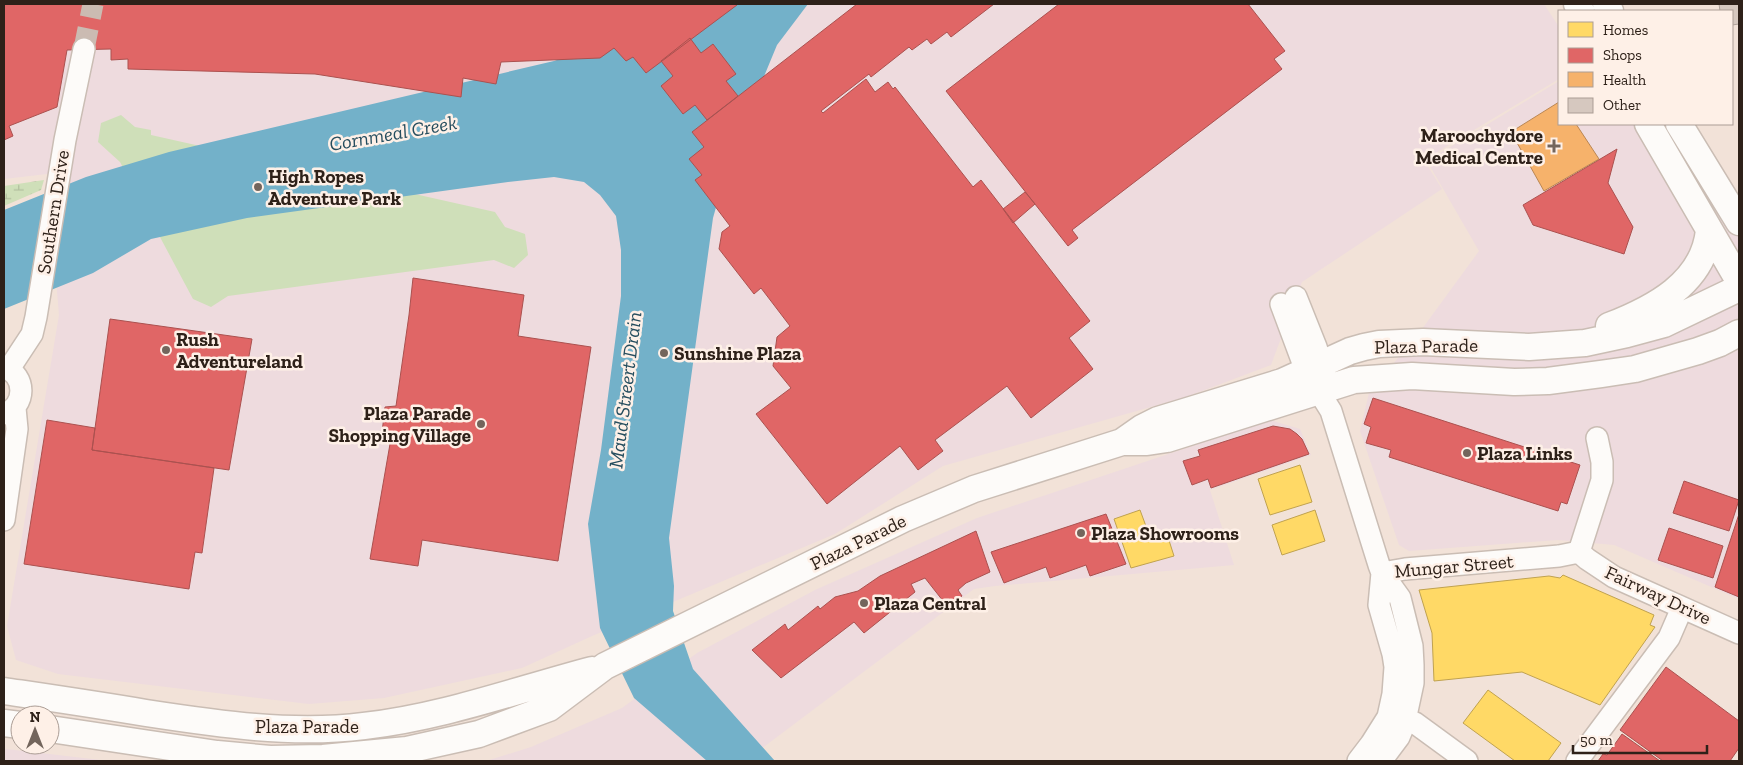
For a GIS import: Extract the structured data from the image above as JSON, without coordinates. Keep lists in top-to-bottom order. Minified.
{"streets":{"main road":["Plaza Parade"],"street":["Southern Drive","Mungar Street","Fairway Drive"]},"crossings":[["Plaza Parade","Mungar Street"],["Mungar Street","Fairway Drive"]],"water":["Cornmeal Creek","Maud Streert Drain"],"places":{"health":["Maroochydore Medical Centre"],"other":["High Ropes Adventure Park","Rush Adventureland","Sunshine Plaza","Plaza Parade Shopping Village","Plaza Links","Plaza Showrooms","Plaza Central"]},"legend":["Homes","Shops","Health","Other"],"scale_bar":"50 m","north":"top"}
